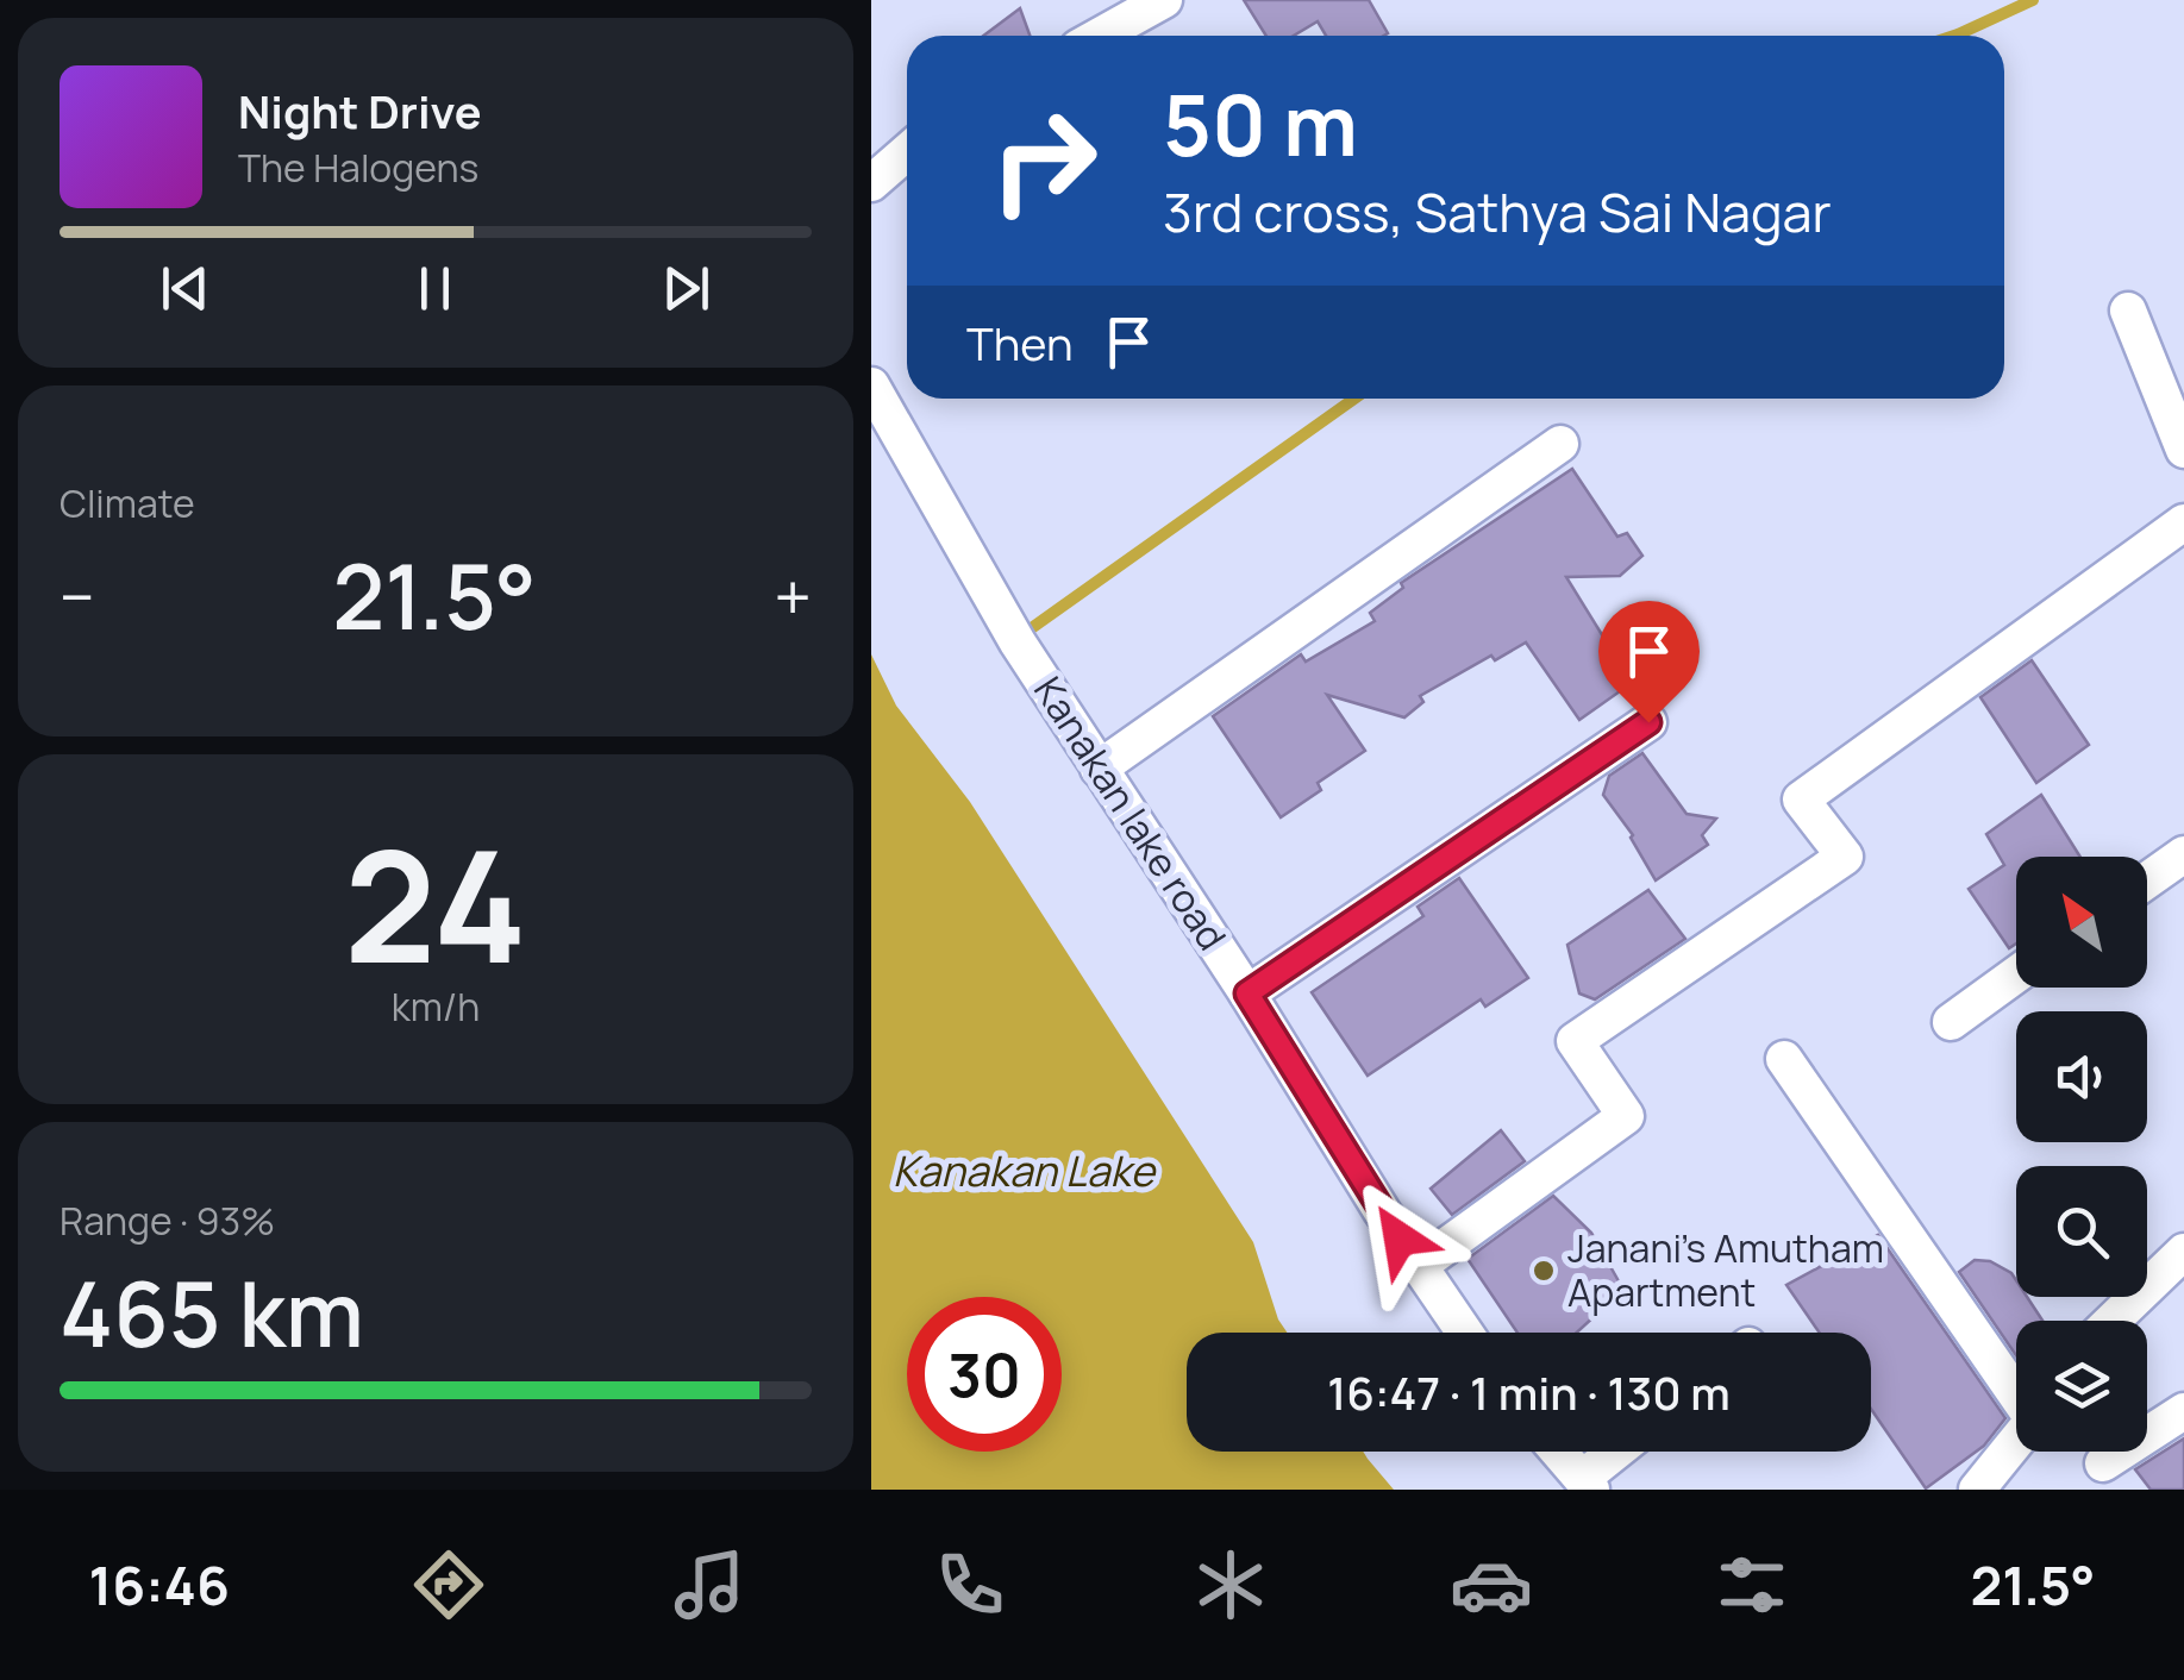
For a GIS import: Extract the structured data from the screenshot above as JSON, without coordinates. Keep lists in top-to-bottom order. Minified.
{"streets":{"street":["Kanakan lake road"]},"water":["Kanakan Lake"],"places":["Janani's Amutham Apartment"],"north":"top left","page":{"turn":["50 m","3rd cross, Sathya Sai Nagar"],"song":["Night Drive","The Halogens"],"then":"Then","tile":["Climate",["24","km/h"],["Range · 93%","465 km"]],"heat":["−","21.5°","+"],"limit":"30","trip":"16:47 · 1 min · 130 m","tabs":["16:46","21.5°"]}}
